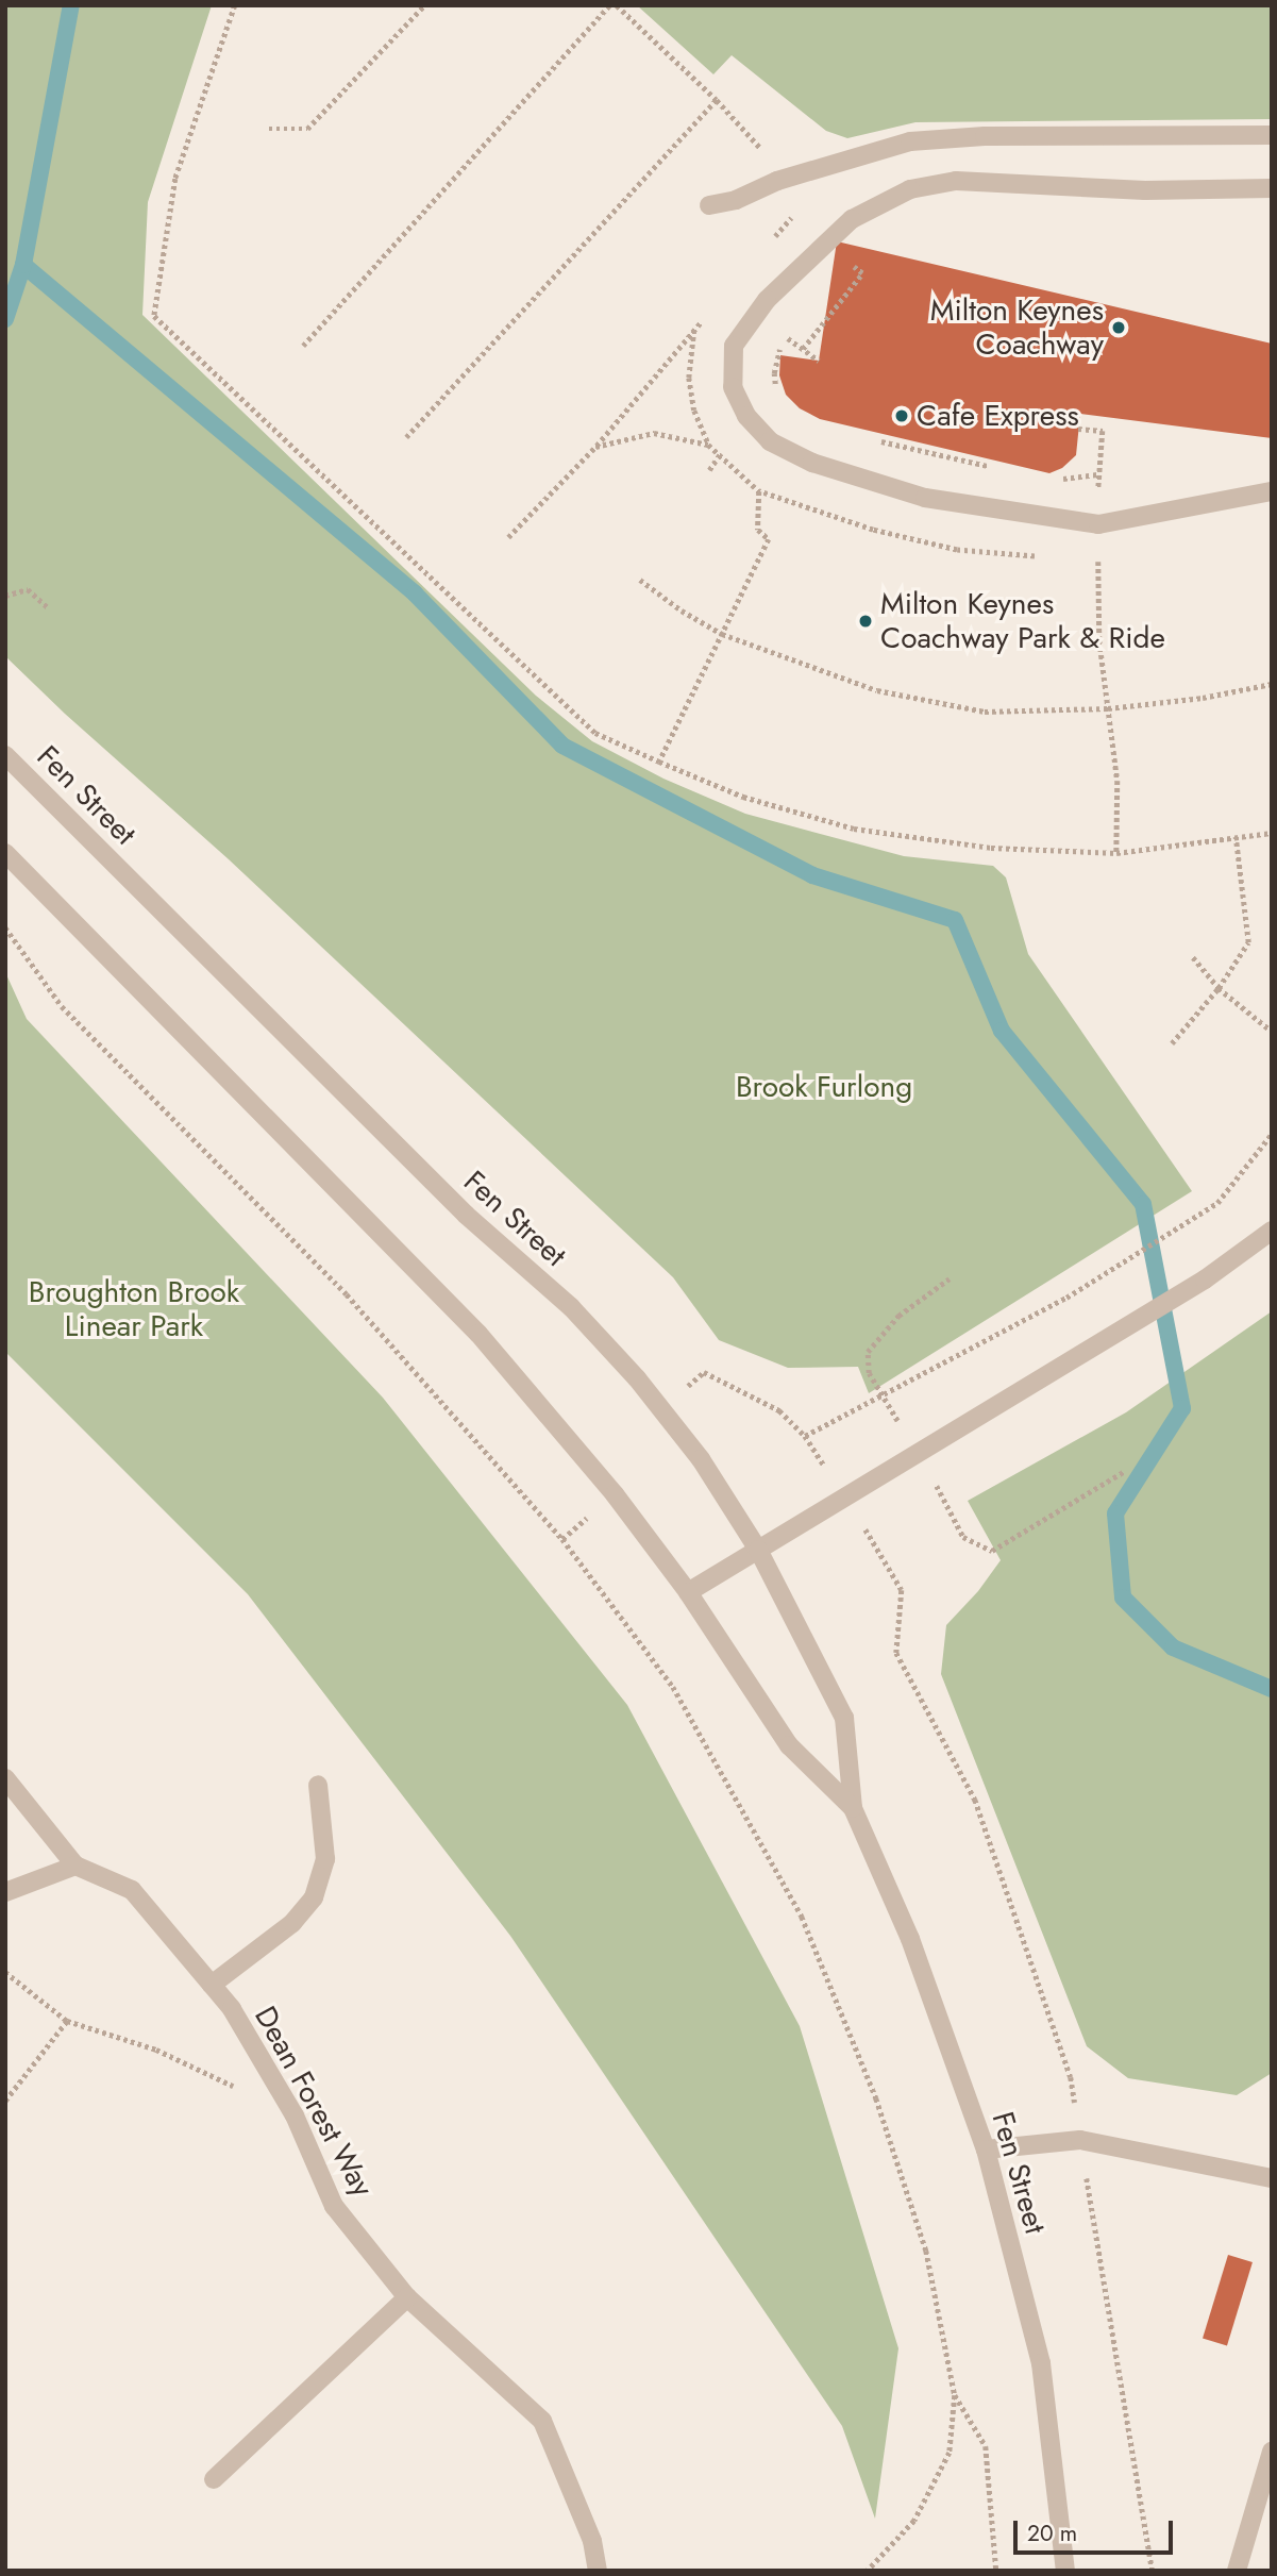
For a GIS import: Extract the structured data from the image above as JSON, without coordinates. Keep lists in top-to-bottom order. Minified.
{"streets":{"street":["Fen Street","Dean Forest Way"]},"parks":["Brook Furlong","Broughton Brook Linear Park"],"places":["Milton Keynes Coachway","Cafe Express","Milton Keynes Coachway Park & Ride"],"scale_bar":"20 m"}
